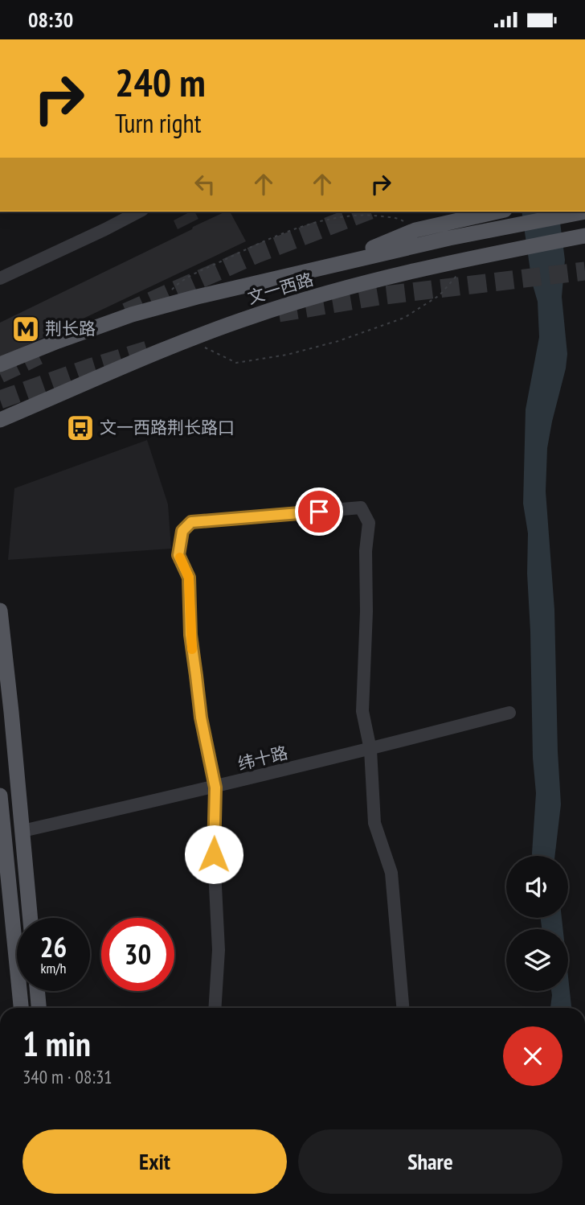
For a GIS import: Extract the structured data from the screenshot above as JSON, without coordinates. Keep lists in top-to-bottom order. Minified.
{"streets":{"main road":["文一西路"],"street":["纬十路"]},"places":{"metro station":["荆长路"],"bus stop":["文一西路荆长路口"]},"page":{"status":"08:30","turn":["240 m","Turn right"],"speed":"26 km/h","limit":"30","heading":["1 min","340 m · 08:31"],"buttons":["Exit","Share"]}}
